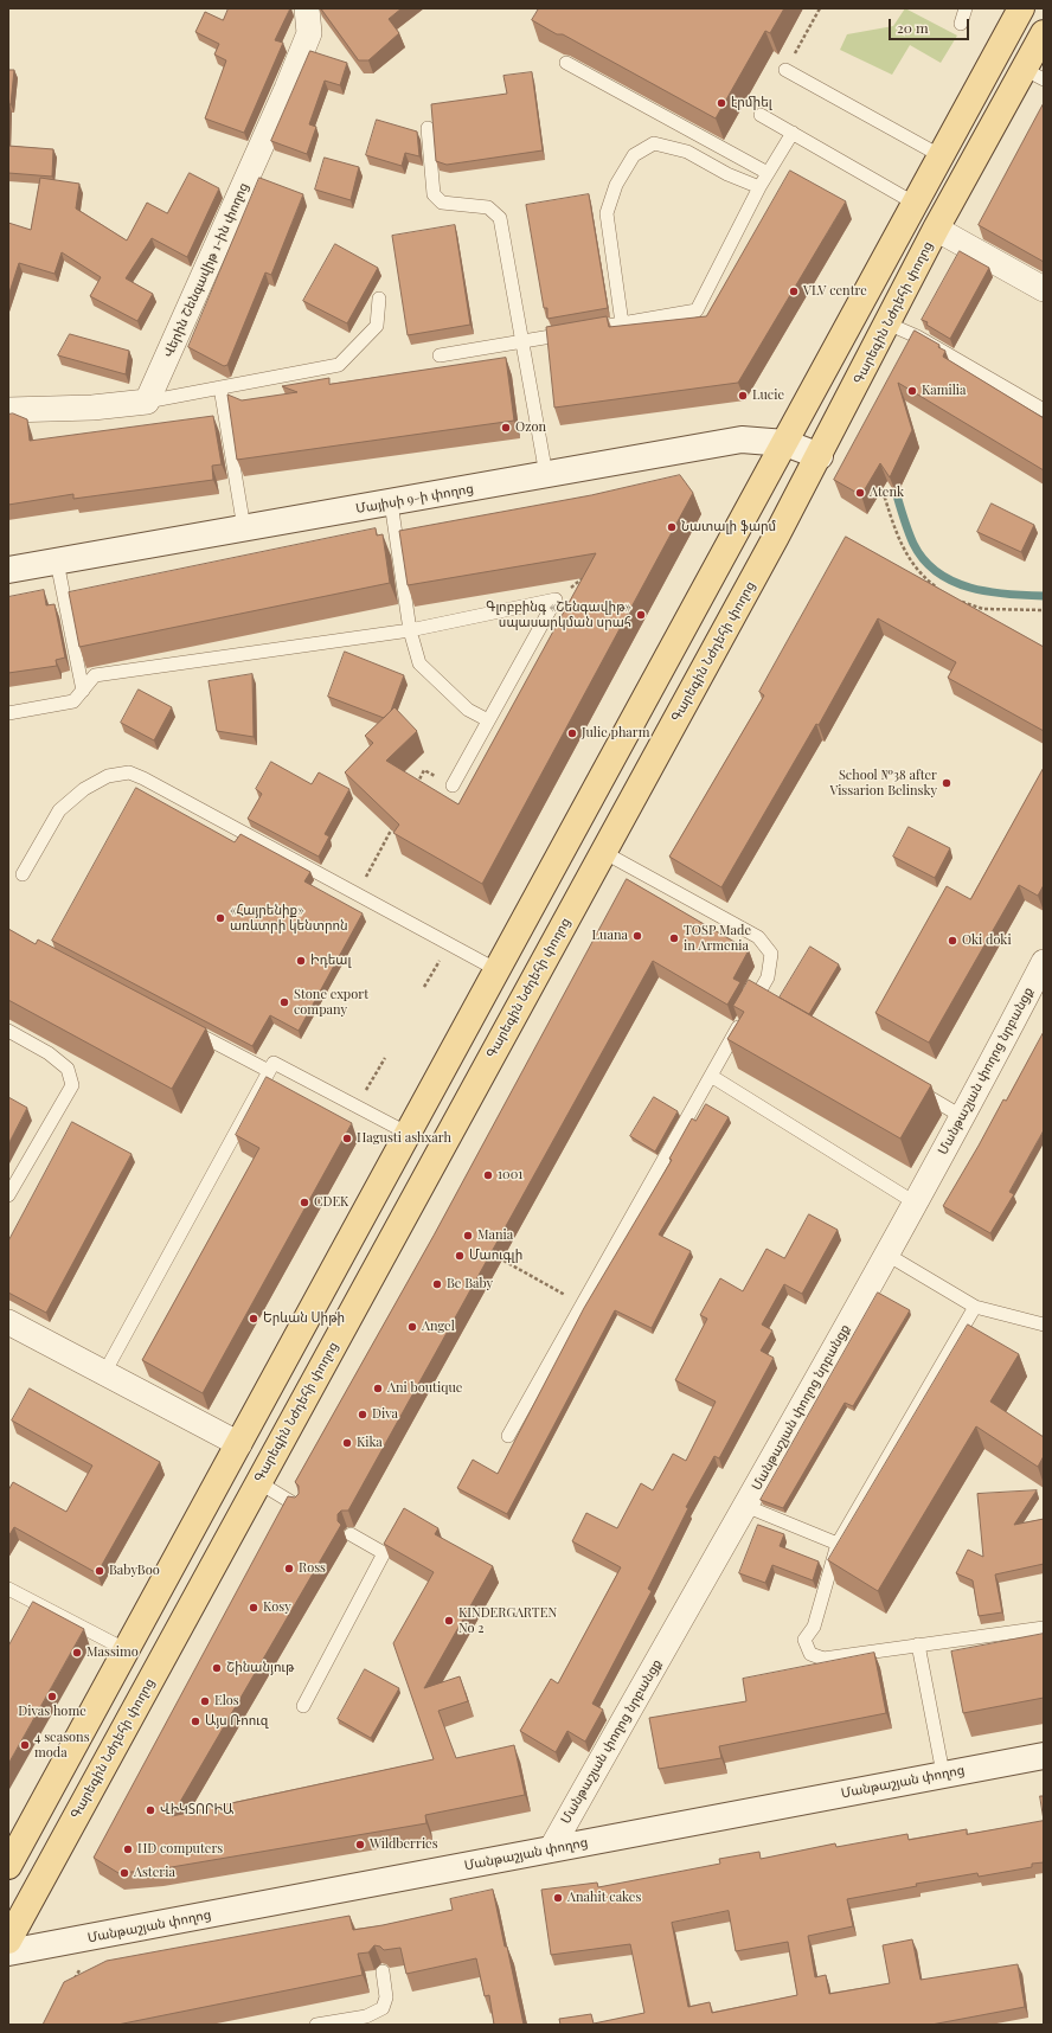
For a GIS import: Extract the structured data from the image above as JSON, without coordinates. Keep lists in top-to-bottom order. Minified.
{"streets":{"main road":["Գարեգին Նժդեհի փողոց"],"street":["Վերին Շենգավիթ 1-ին փողոց","Մայիսի 9-ի փողոց","Մանթաշյան փողոց նրբանցք","Մանթաշյան փողոց"]},"crossings":[["Գարեգին Նժդեհի փողոց","Մայիսի 9-ի փողոց"],["Մանթաշյան փողոց նրբանցք","Մանթաշյան փողոց"]],"places":["էրմիել","VLV centre","Kamilia","Lucie","Ozon","Atenk","Նատալի ֆարմ","Գլոբբինգ «Շենգավիթ» սպասարկման սրահ","Julie pharm","School №38 after Vissarion Belinsky","«Հայրենիք» առևտրի կենտրոն","Luana","TOSP Made in Armenia","Oki doki","Իդեալ","Stone export company","Hagusti ashxarh","1001","CDEK","Mania","Մաուգլի","Be Baby","Երևան Սիթի","Angel","Ani boutique","Diva","Kika","Ross","BabyBoo","Kosy","KINDERGARTEN No 2","Massimo","Շինանյութ","Divas home","Elos","Այս Ռոուզ","4 seasons moda","ՎԻԿՏՈՐԻԱ","Wildberries","HD computers","Asteria","Anahit cakes"],"scale_bar":"20 m"}
